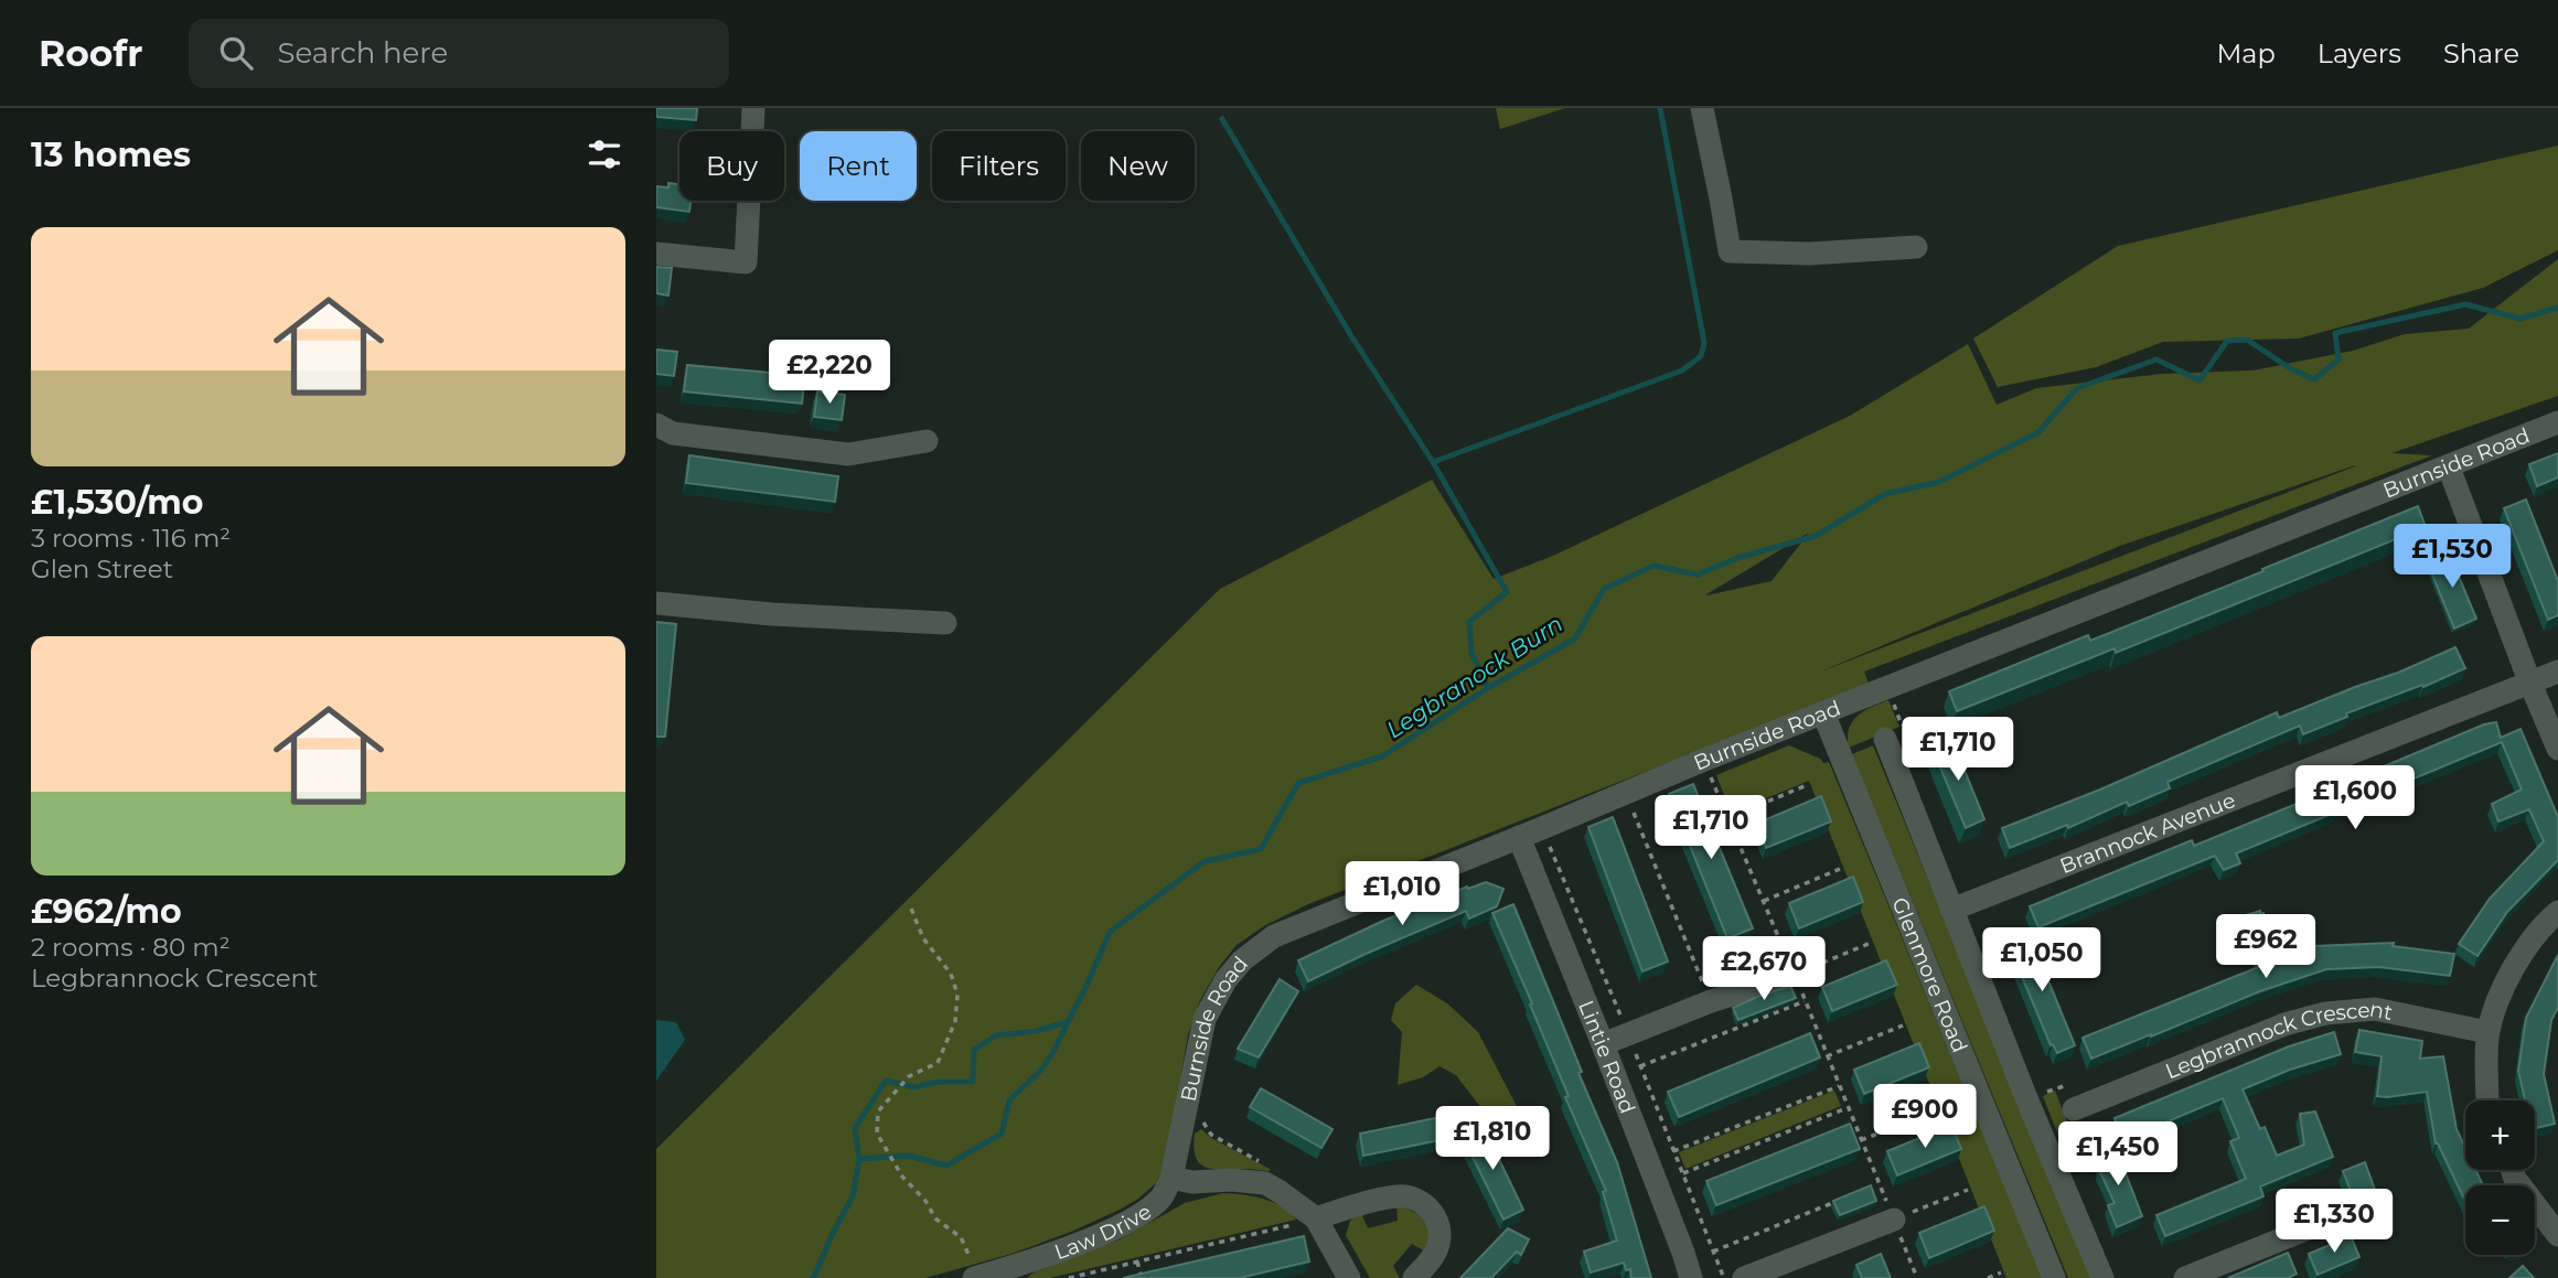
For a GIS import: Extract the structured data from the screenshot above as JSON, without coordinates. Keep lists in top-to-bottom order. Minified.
{"streets":{"street":["Burnside Road","Brannock Avenue","Glenmore Road","Legbrannock Crescent","Lintie Road","Law Drive"]},"crossings":[["Burnside Road","Glenmore Road"],["Burnside Road","Lintie Road"],["Burnside Road","Law Drive"]],"water":["Legbranock Burn"],"page":{"header":"Roofr","search":"Search here","nav":["Map","Layers","Share"],"heading":"13 homes","chip":["Buy","Rent","Filters","New"],"list":[{"name":"£1,530/mo","note":"3 rooms · 116 m² · Glen Street"},{"name":"£962/mo","note":"2 rooms · 80 m² · Legbrannock Crescent"}],"price":["£2,220","£1,530","£1,710","£1,600","£1,710","£1,010","£962","£1,050","£2,670","£900","£1,810","£1,450","£1,330"],"map_buttons":["+","−"]}}
